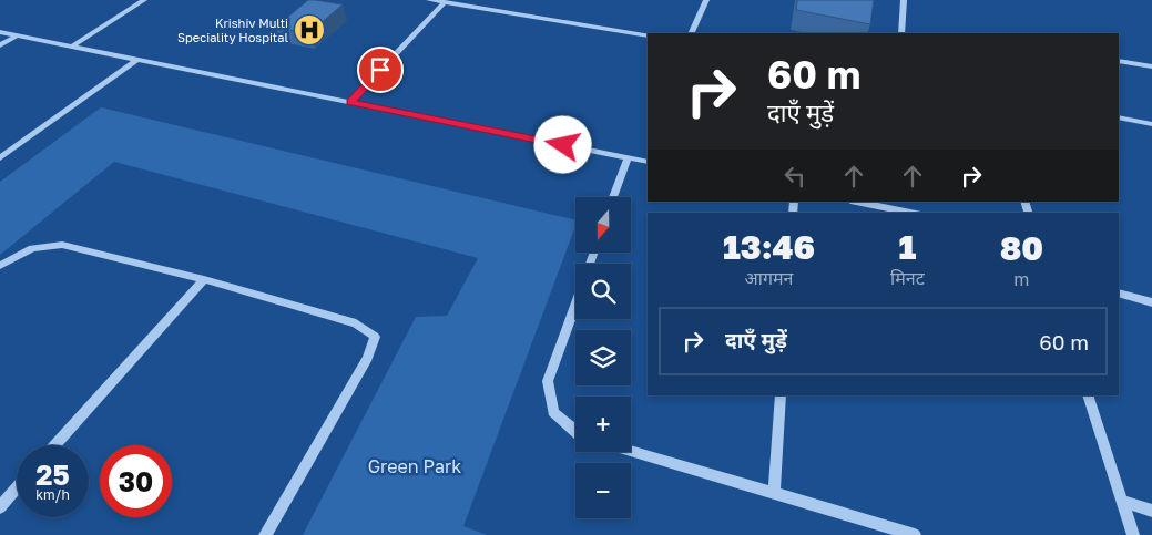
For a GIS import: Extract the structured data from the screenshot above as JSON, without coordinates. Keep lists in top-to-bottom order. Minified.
{"parks":["Green Park"],"places":{"hospital":["Krishiv Multi Speciality Hospital"]},"north":"bottom","page":{"turn":["60 m","दाएँ मुड़ें"],"map_buttons":["+","−"],"eta":["13:46","आगमन","1","मिनट","80","m"],"list":[{"name":"दाएँ मुड़ें","value":"60 m"}],"speed":"25 km/h","limit":"30"}}
